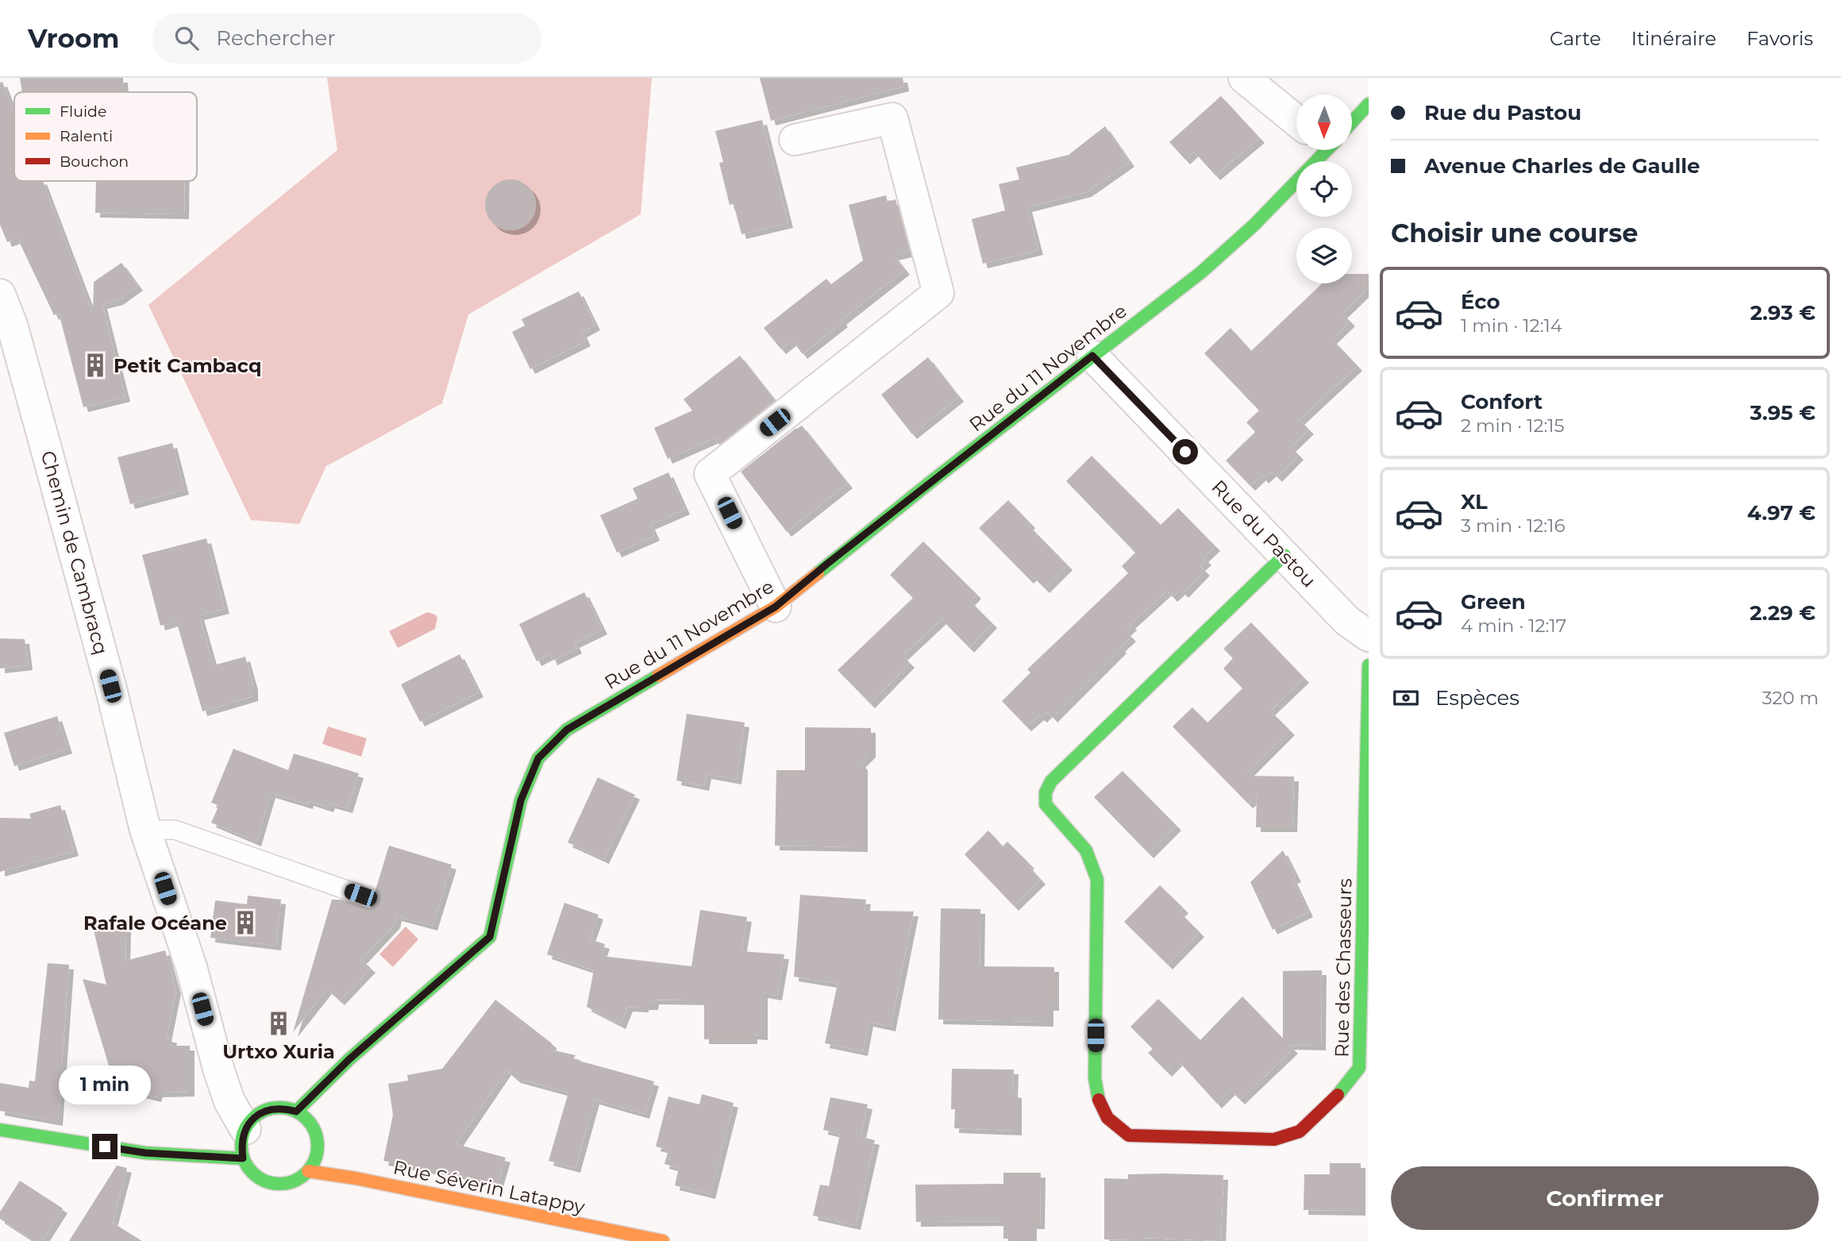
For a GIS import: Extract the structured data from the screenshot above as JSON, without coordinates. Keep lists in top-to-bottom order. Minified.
{"streets":{"street":["Rue du 11 Novembre","Rue du Pastou","Chemin de Cambracq","Rue des Chasseurs","Rue Séverin Latappy"]},"crossings":[["Rue du 11 Novembre","Rue du Pastou"],["Rue du 11 Novembre","Chemin de Cambracq"],["Rue du 11 Novembre","Rue Séverin Latappy"],["Rue du Pastou","Rue des Chasseurs"],["Chemin de Cambracq","Rue Séverin Latappy"]],"places":{"building":["Petit Cambacq","Rafale Océane","Urtxo Xuria"]},"legend":["Fluide","Ralenti","Bouchon"],"north":"bottom","page":{"header":"Vroom","search":"Rechercher","nav":["Carte","Itinéraire","Favoris"],"banner":["Rue du Pastou","Avenue Charles de Gaulle"],"heading":"Choisir une course","list":[{"name":"Éco","note":"1 min · 12:14","value":"2.93 €"},{"name":"Confort","note":"2 min · 12:15","value":"3.95 €"},{"name":"XL","note":"3 min · 12:16","value":"4.97 €"},{"name":"Green","note":"4 min · 12:17","value":"2.29 €"}],"pay":["Espèces","320 m"],"bubble":"1 min","buttons":"Confirmer"}}
